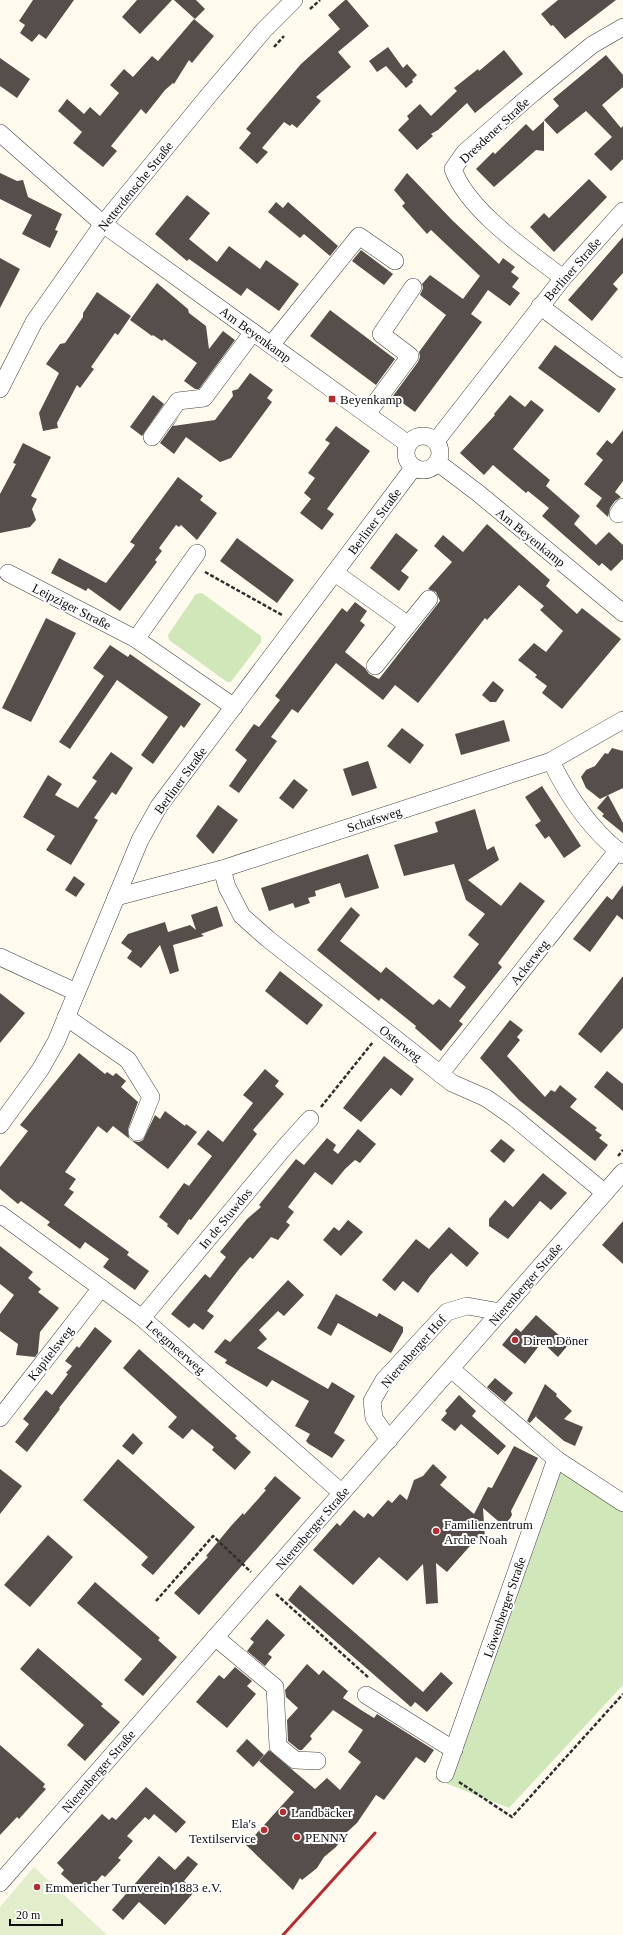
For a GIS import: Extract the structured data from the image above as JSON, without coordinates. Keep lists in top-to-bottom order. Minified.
{"streets":{"street":["Dresdener Straße","Netterdensche Straße","Berliner Straße","Am Beyenkamp","Leipziger Straße","Schafsweg","Ackerweg","Osterweg","In de Stuwdos","Nierenberger Straße","Leegmeerweg","Nierenberger Hof","Kapitelsweg","Löwenberger Straße"]},"crossings":[["Dresdener Straße","Berliner Straße"],["Netterdensche Straße","Am Beyenkamp"],["Berliner Straße","Am Beyenkamp"],["Berliner Straße","Leipziger Straße"],["Berliner Straße","Schafsweg"],["Schafsweg","Osterweg"],["Ackerweg","Osterweg"],["Osterweg","Nierenberger Straße"],["In de Stuwdos","Leegmeerweg"],["Nierenberger Straße","Leegmeerweg"],["Nierenberger Straße","Nierenberger Hof"],["Leegmeerweg","Kapitelsweg"]],"places":{"transit":["Beyenkamp"],"other":["Diren Döner","Familienzentrum Arche Noah","Landbäcker","Ela's Textilservice","PENNY","Emmericher Turnverein 1883 e.V."]},"scale_bar":"20 m"}
